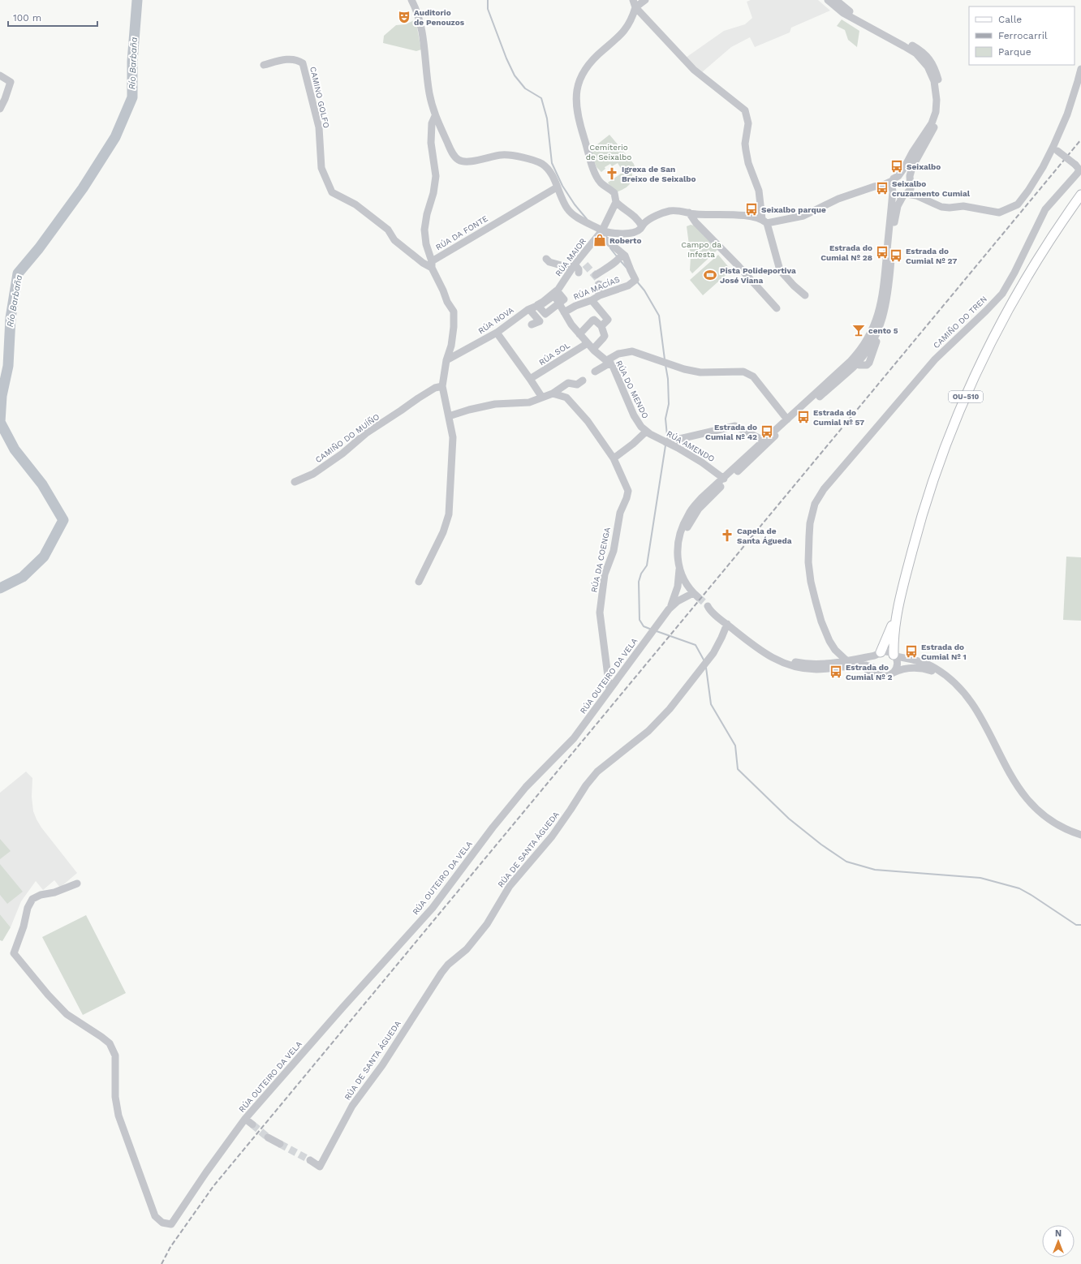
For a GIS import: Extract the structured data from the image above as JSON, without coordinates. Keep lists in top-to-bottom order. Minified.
{"streets":{"main road":["OU-510"],"street":["CAMINO GOLFO","RÚA DA FONTE","RÚA MAIOR","RÚA MACÍAS","RÚA NOVA","CAMIÑO DO TREN","RÚA SOL","RÚA DO MENDO","CAMIÑO DO MUÍÑO","RÚA AMENDO","RÚA DA COENGA","RÚA OUTEIRO DA VELA","RÚA DE SANTA ÁGUEDA"]},"crossings":[["CAMINO GOLFO","RÚA DA FONTE"],["RÚA MAIOR","RÚA NOVA"],["RÚA MAIOR","RÚA DO MENDO"],["RÚA MACÍAS","RÚA DO MENDO"],["RÚA NOVA","RÚA DO MENDO"],["RÚA SOL","RÚA DO MENDO"],["RÚA DO MENDO","RÚA AMENDO"],["RÚA DA COENGA","RÚA OUTEIRO DA VELA"]],"water":["Río Barbaña"],"parks":["Cemiterio de Seixalbo","Campo da Infesta"],"places":{"theatre":["Auditorio de Penouzos"],"bus stop":["Seixalbo","Seixalbo cruzamento Cumial","Seixalbo parque","Estrada do Cumial Nº 28","Estrada do Cumial Nº 27","Estrada do Cumial Nº 57","Estrada do Cumial Nº 42","Estrada do Cumial Nº 1","Estrada do Cumial Nº 2"],"church":["Igrexa de San Breixo de Seixalbo","Capela de Santa Águeda"],"shop":["Roberto"],"sports":["Pista Polideportiva José Viana"],"bar":["cento 5"]},"legend":["Calle","Ferrocarril","Parque"],"scale_bar":"100 m","north":"top"}
